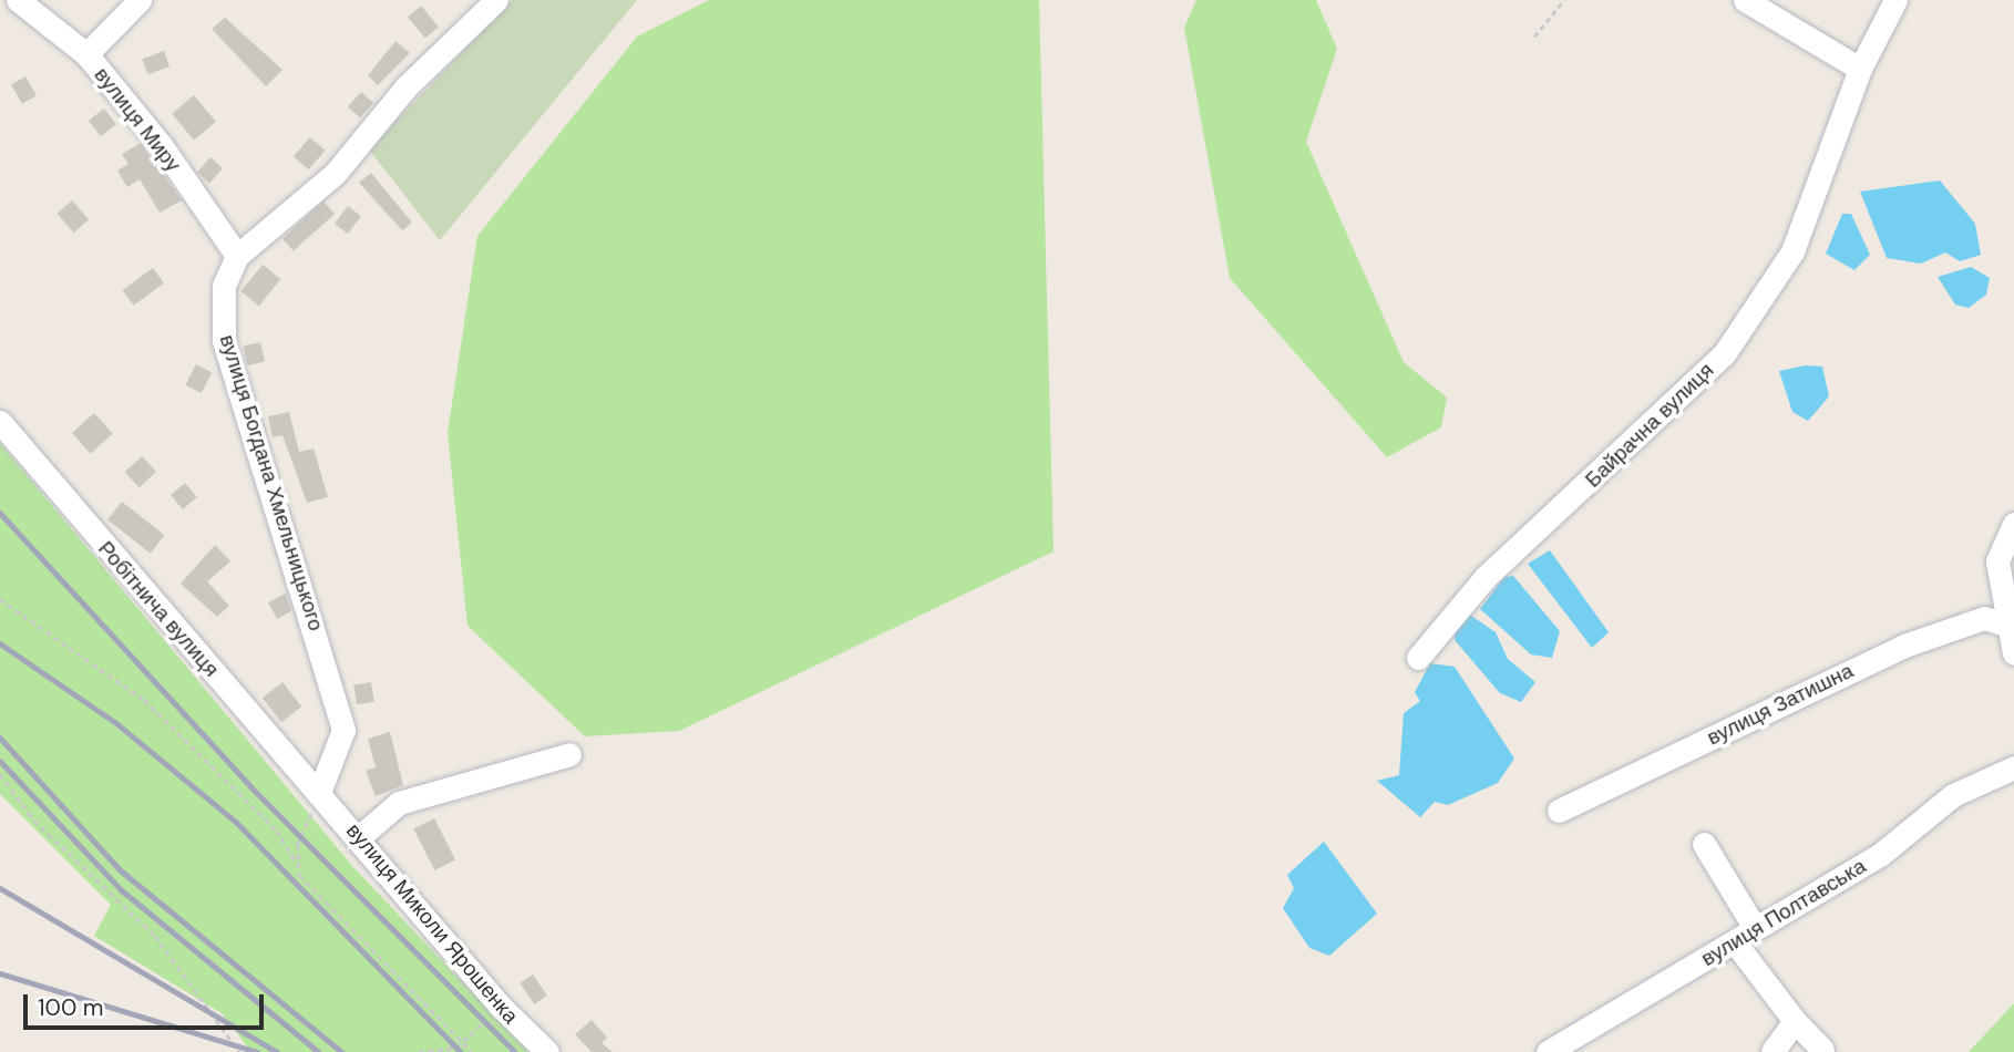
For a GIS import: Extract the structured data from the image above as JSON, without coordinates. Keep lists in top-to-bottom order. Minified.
{"streets":{"street":["вулиця Миру","Байрачна вулиця","вулиця Богдана Хмельницького","Робітнича вулиця","вулиця Затишна","вулиця Полтавська","вулиця Миколи Ярошенка"]},"crossings":[["вулиця Миру","вулиця Богдана Хмельницького"],["вулиця Богдана Хмельницького","Робітнича вулиця"],["вулиця Богдана Хмельницького","вулиця Миколи Ярошенка"],["Робітнича вулиця","вулиця Миколи Ярошенка"]],"scale_bar":"100 m"}
